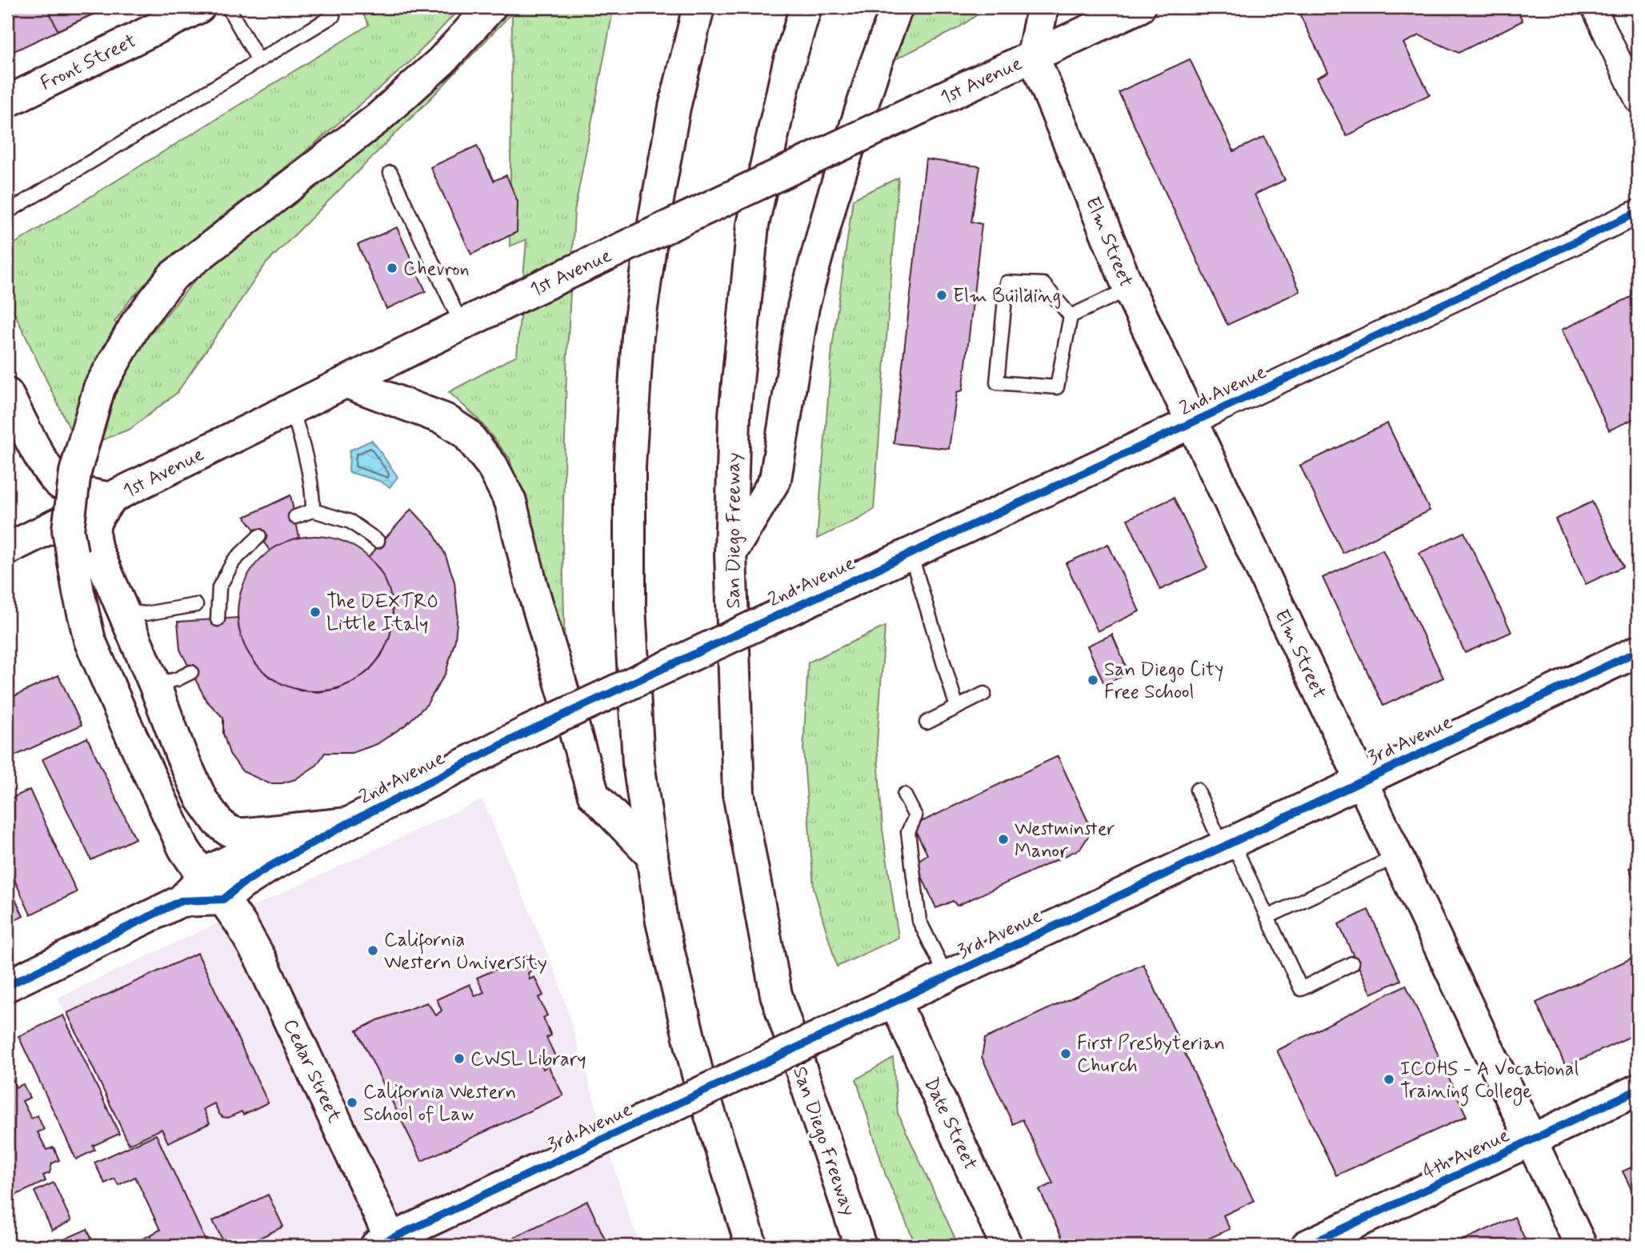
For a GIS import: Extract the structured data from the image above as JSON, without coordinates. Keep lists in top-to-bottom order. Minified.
{"streets":{"main road":["Front Street","1st Avenue","Elm Street","2nd Avenue","San Diego Freeway","3rd Avenue","Cedar Street","Date Street","4th Avenue"]},"crossings":[["1st Avenue","Elm Street"],["Elm Street","2nd Avenue"],["Elm Street","3rd Avenue"],["Elm Street","4th Avenue"],["2nd Avenue","Cedar Street"],["3rd Avenue","Cedar Street"],["3rd Avenue","Date Street"]],"places":["Chevron","Elm Building","The DEXTRO Little Italy","San Diego City Free School","Westminster Manor","California Western University","First Presbyterian Church","CWSL Library","ICOHS - A Vocational Training College","California Western School of Law"]}
